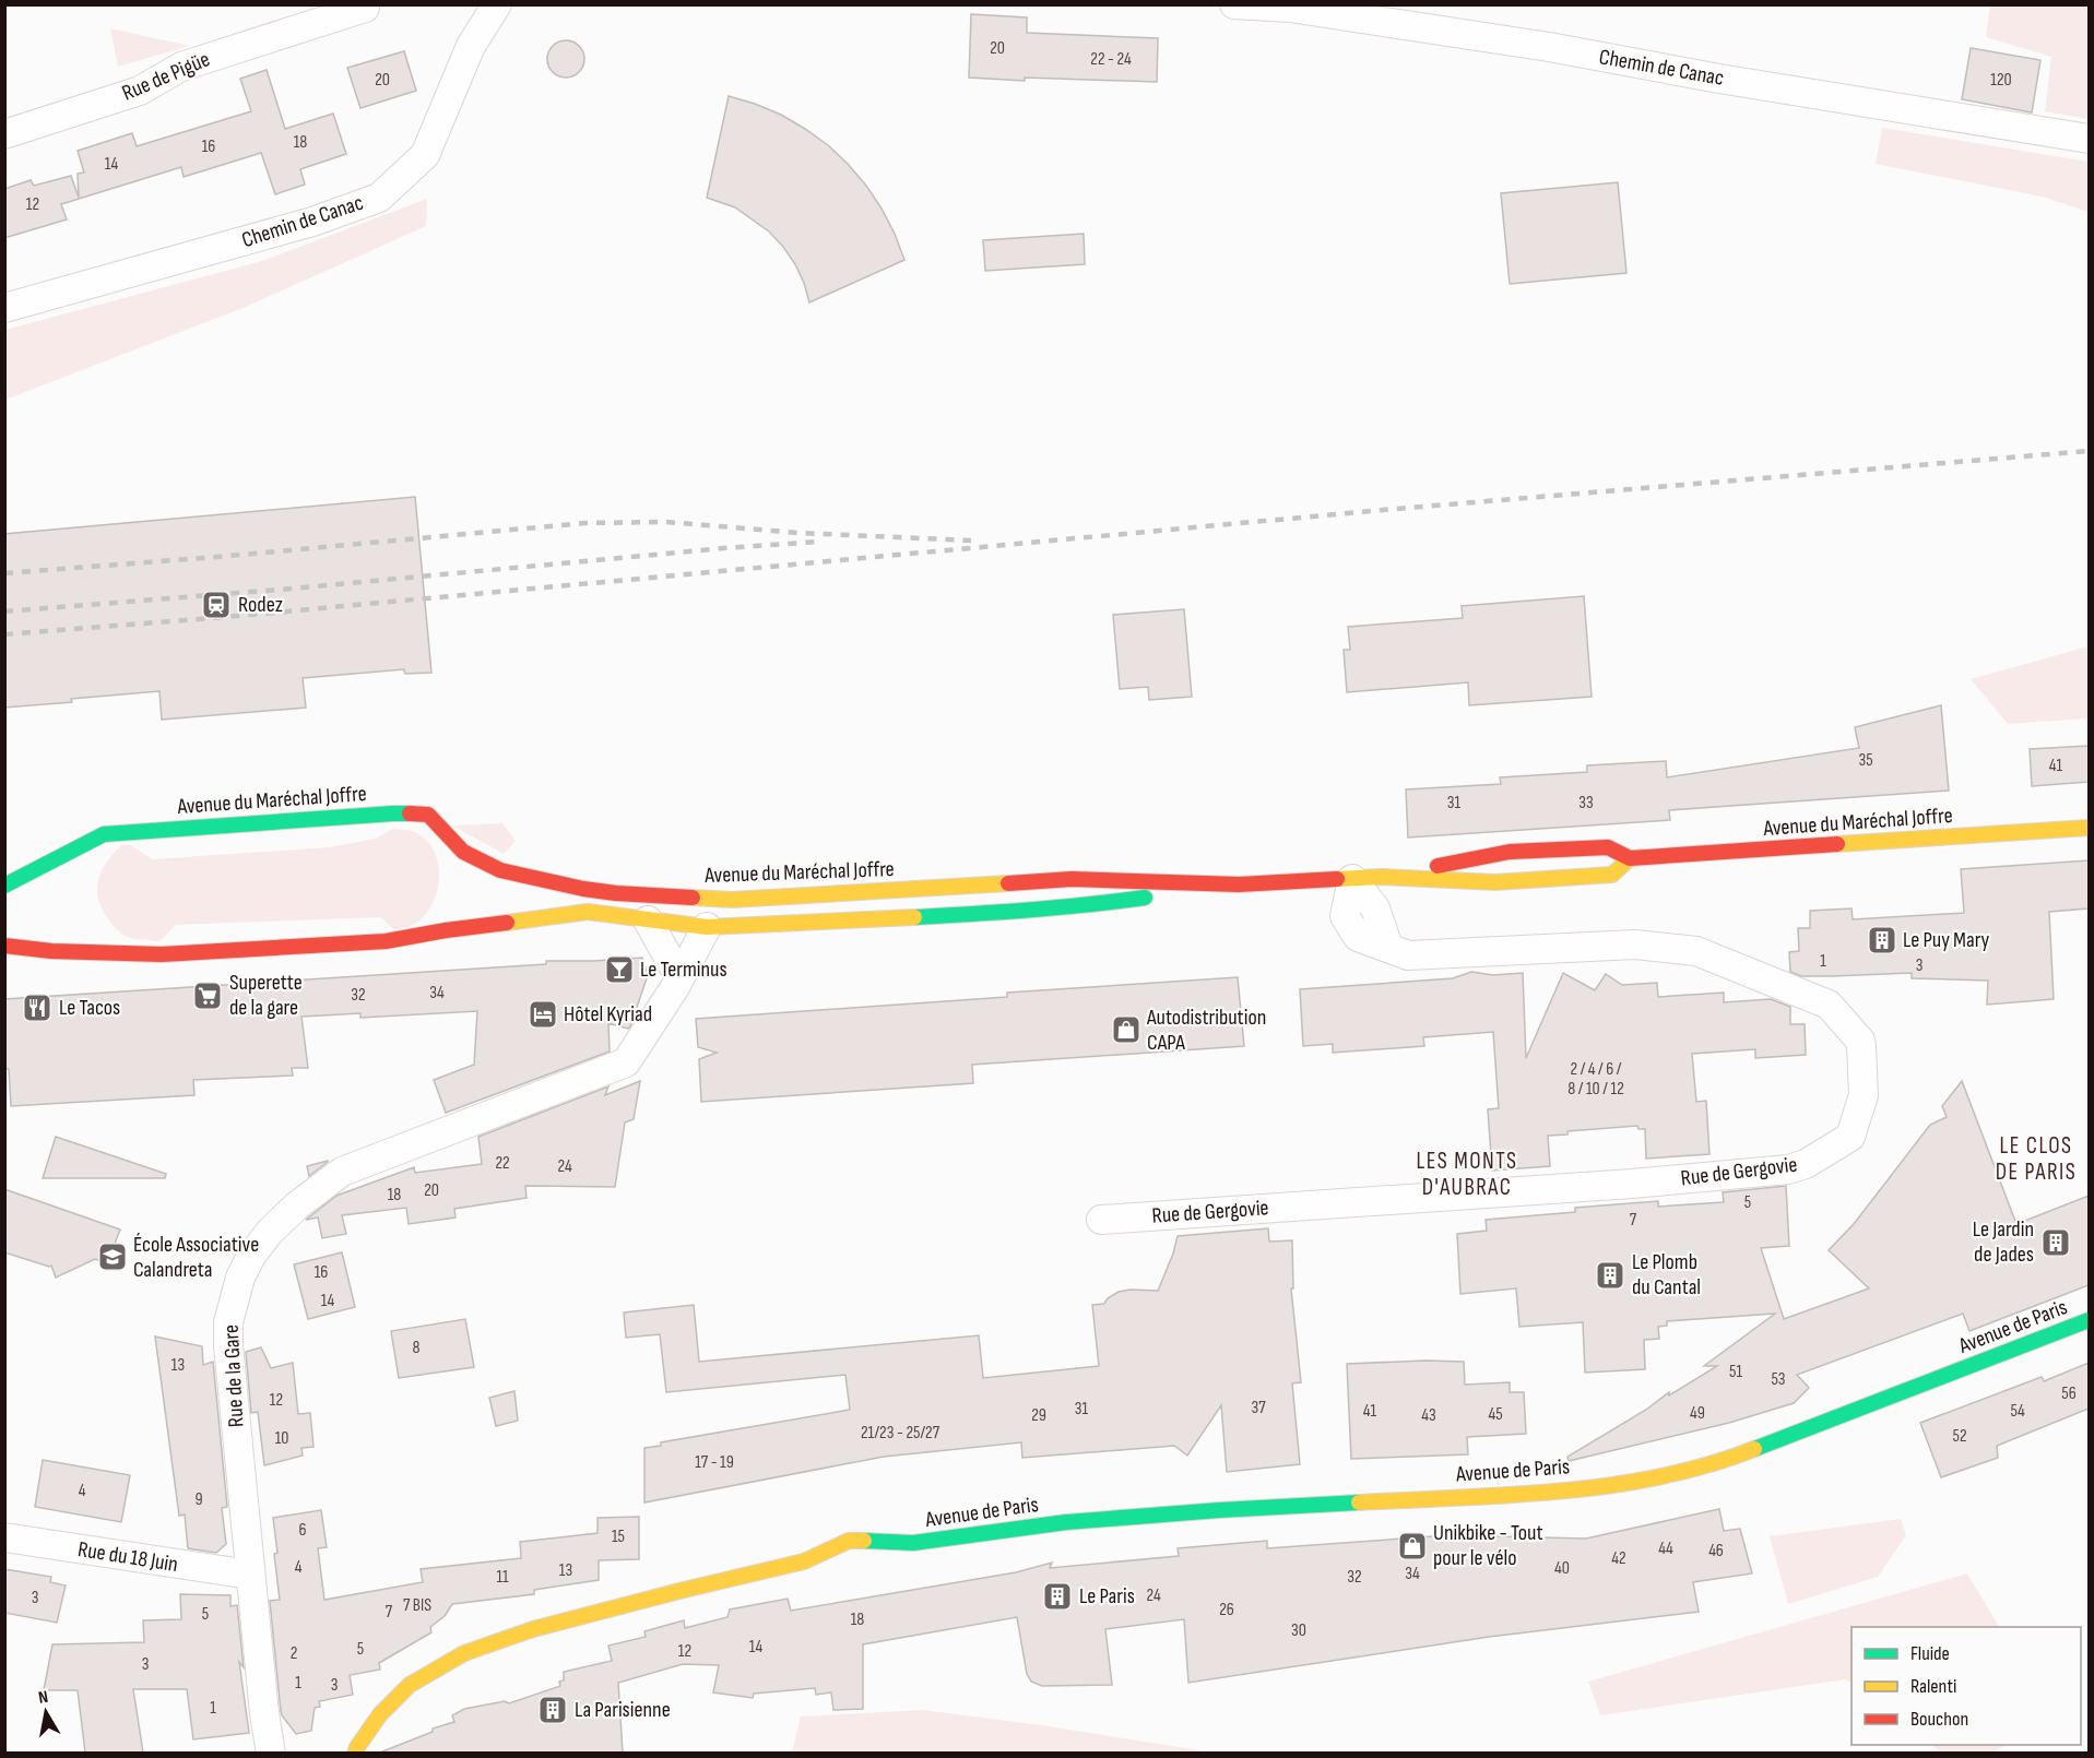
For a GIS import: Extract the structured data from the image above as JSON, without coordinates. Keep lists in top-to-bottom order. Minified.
{"streets":{"main road":["Avenue du Maréchal Joffre","Avenue de Paris"],"street":["Chemin de Canac","Rue de Pigüe","Rue de Gergovie","Rue de la Gare","Rue du 18 Juin"]},"crossings":[["Avenue du Maréchal Joffre","Rue de Gergovie"],["Avenue du Maréchal Joffre","Rue de la Gare"],["Rue de la Gare","Rue du 18 Juin"]],"districts":["LE CLOS DE PARIS","LES MONTS D'AUBRAC"],"places":{"station":["Rodez"],"building":["Le Puy Mary","Le Jardin de Jades","Le Plomb du Cantal","Le Paris","La Parisienne"],"bar":["Le Terminus"],"supermarket":["Superette de la gare"],"restaurant":["Le Tacos"],"hotel":["Hôtel Kyriad"],"shop":["Autodistribution CAPA","Unikbike - Tout pour le vélo"],"school or university":["École Associative Calandreta"]},"house_numbers":["20","22 - 24","20","120","18","16","14","12","35","41","31","33","1","3","34","32","2 / 4 / 6 / 8 / 10 / 12","22","24","20","18","5","7","16","14","8","13","51","53","56","12","37","31","41","54","49","45","29","43","21/23 - 25/27","52","10","17 - 19","4","9","6","15","44","46","42","4","40","13","34","11","32","24","3","7 BIS","26","7","5","18","30","14","5","12","2","3","1","3","1"],"legend":["Fluide","Ralenti","Bouchon"],"north":"top"}
